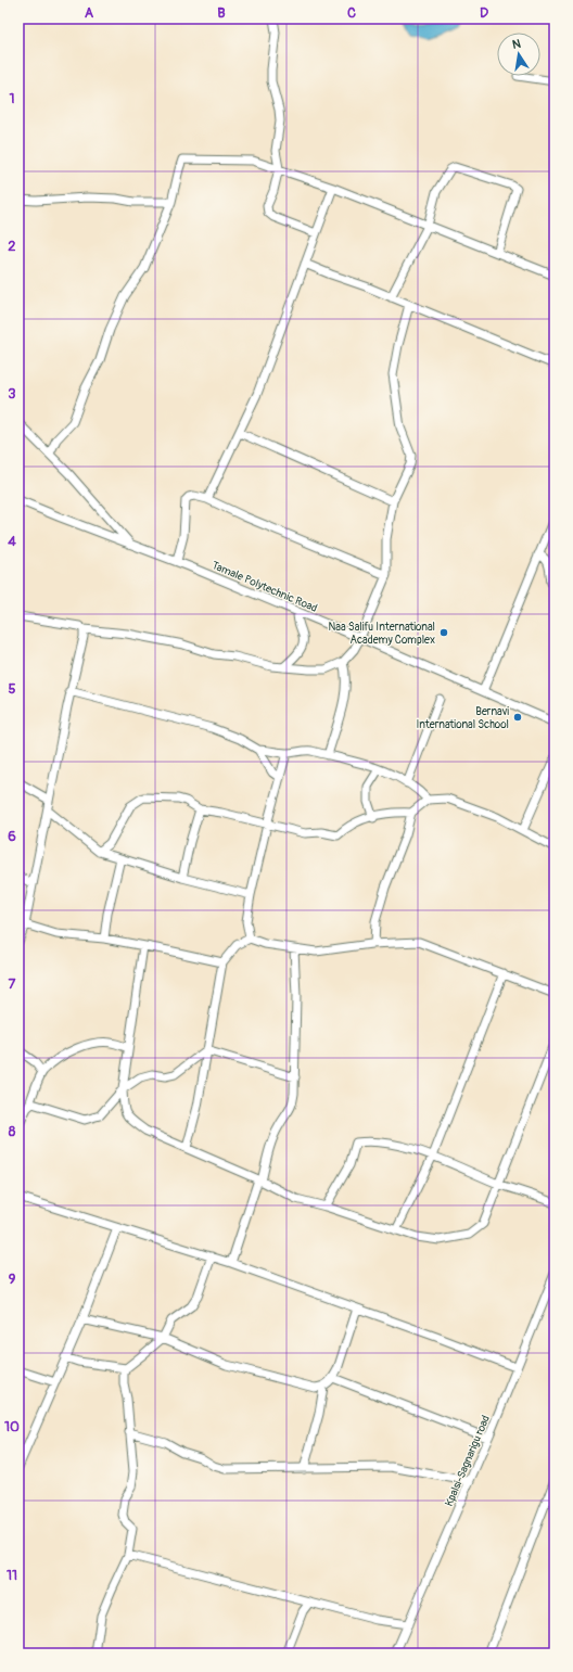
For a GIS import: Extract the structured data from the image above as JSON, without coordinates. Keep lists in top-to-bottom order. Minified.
{"streets":{"street":["Tamale Polytechnic Road","Kpalsi-Sagnarigu road"]},"places":["Naa Salifu International Academy Complex","Bernavi International School"],"north":"top","grid":{"columns":["A","B","C","D"],"rows":["1","2","3","4","5","6","7","8","9","10","11"]}}
